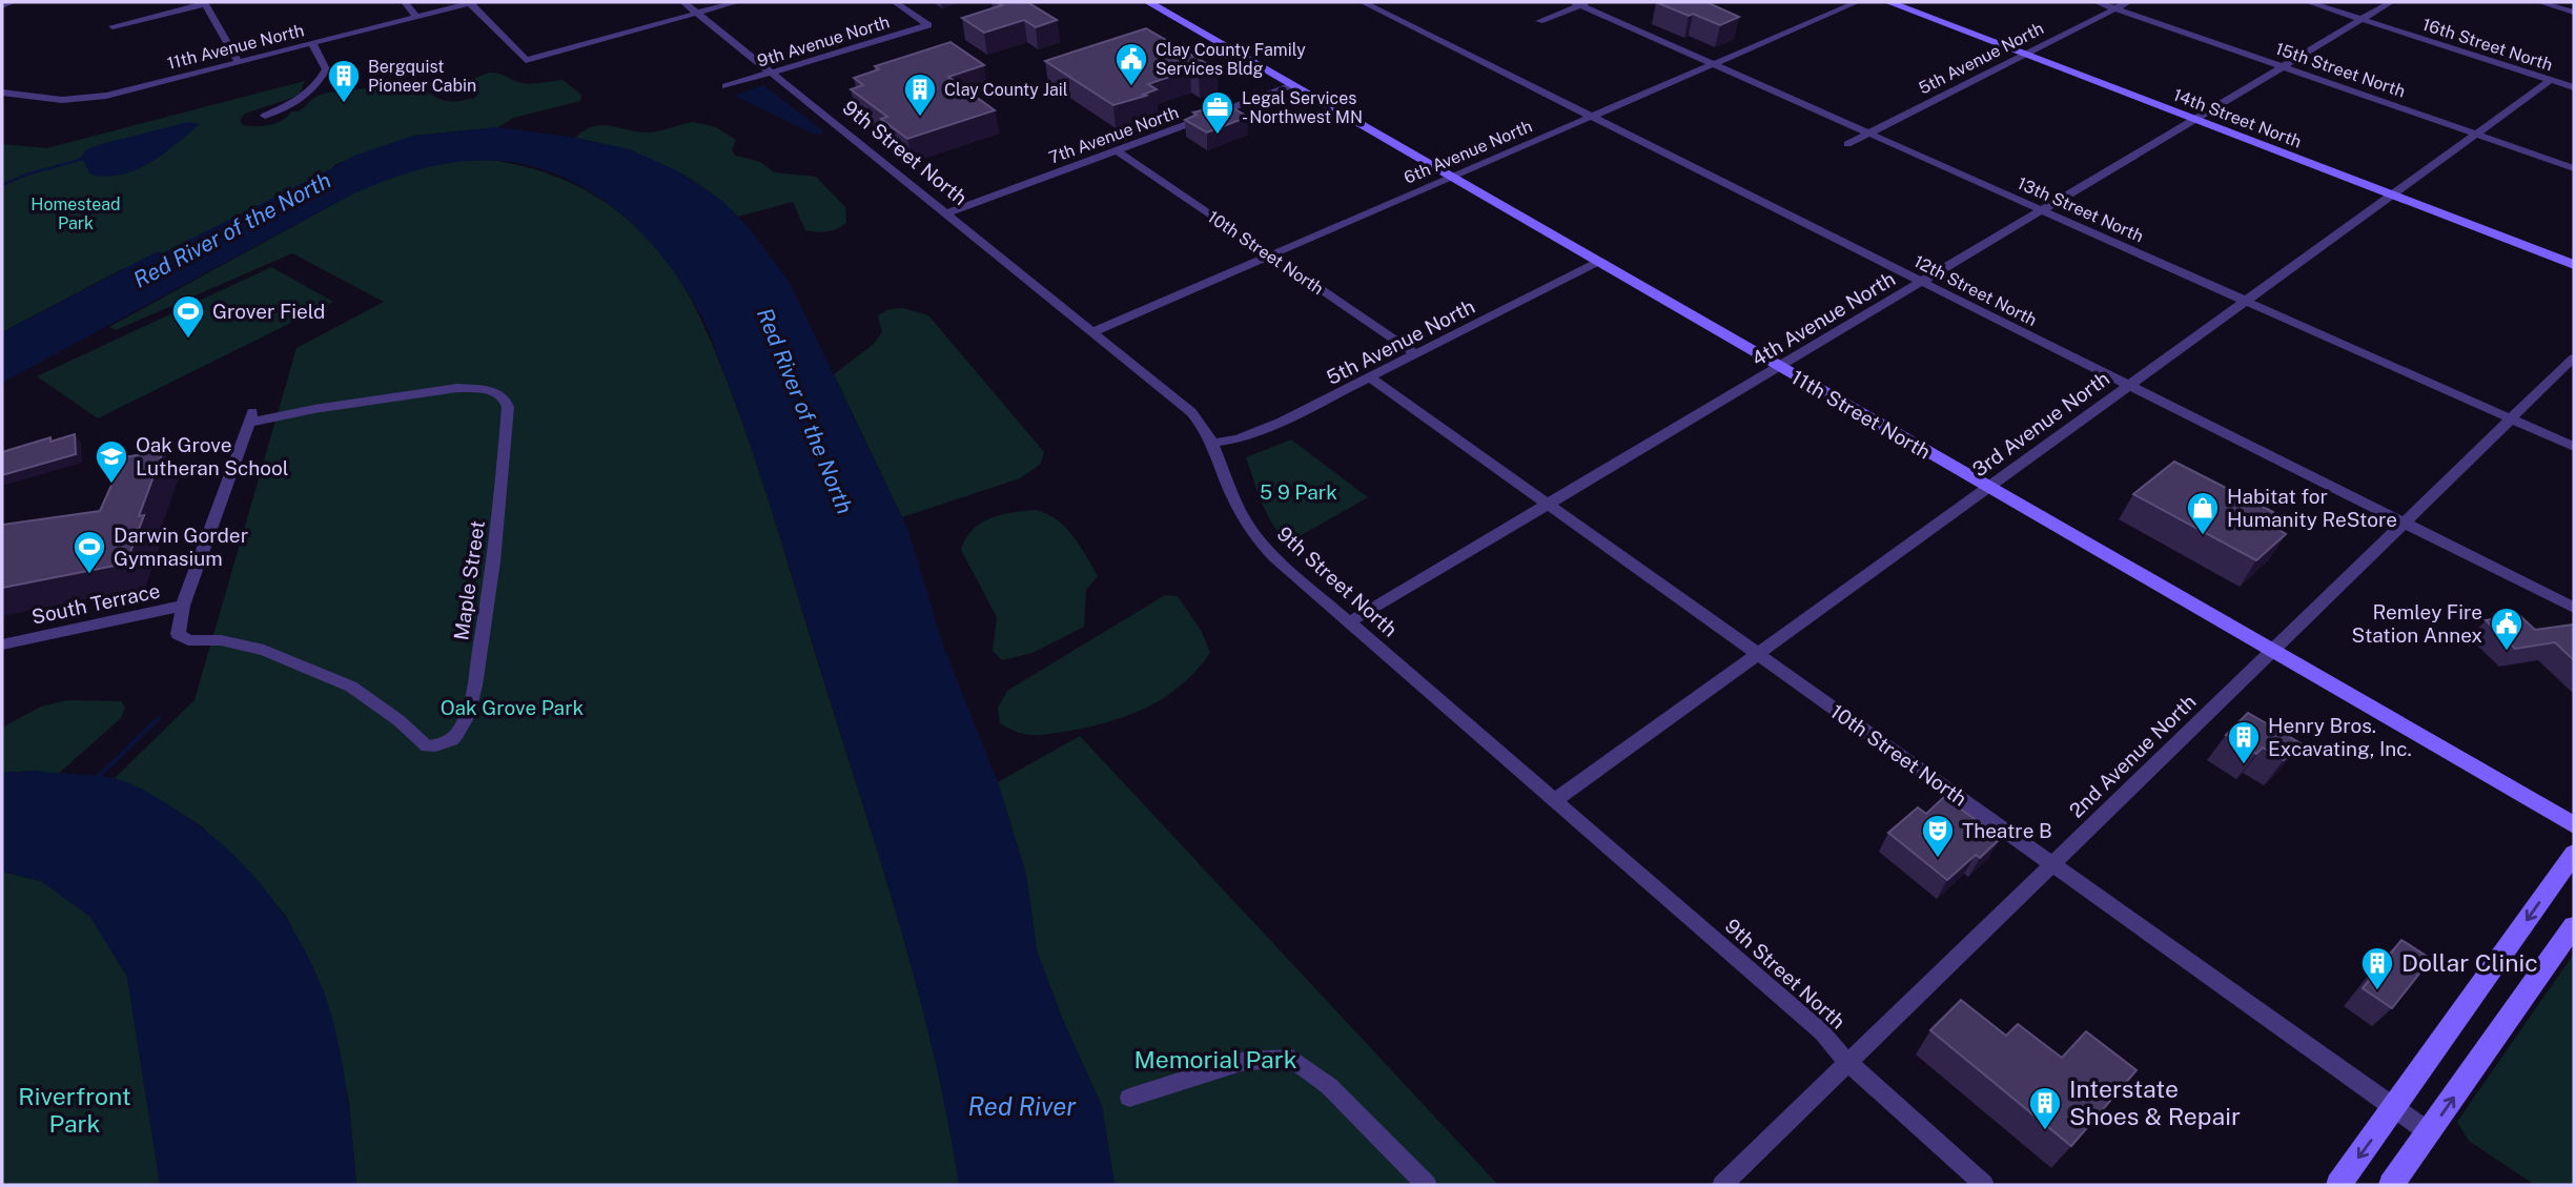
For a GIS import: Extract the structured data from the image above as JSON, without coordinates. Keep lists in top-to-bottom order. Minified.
{"streets":{"street":["9th Avenue North","16th Street North","11th Avenue North","5th Avenue North","15th Street North","14th Street North","7th Avenue North","6th Avenue North","9th Street North","13th Street North","10th Street North","12th Street North","4th Avenue North","11th Street North","3rd Avenue North","Maple Street","South Terrace","2nd Avenue North"]},"crossings":[["9th Avenue North","9th Street North"],["16th Street North","4th Avenue North"],["16th Street North","3rd Avenue North"],["5th Avenue North","15th Street North"],["5th Avenue North","14th Street North"],["5th Avenue North","9th Street North"],["5th Avenue North","13th Street North"],["5th Avenue North","10th Street North"],["5th Avenue North","11th Street North"],["15th Street North","4th Avenue North"],["15th Street North","3rd Avenue North"],["14th Street North","4th Avenue North"],["14th Street North","3rd Avenue North"],["7th Avenue North","9th Street North"],["7th Avenue North","10th Street North"],["7th Avenue North","11th Street North"],["6th Avenue North","9th Street North"],["6th Avenue North","13th Street North"],["6th Avenue North","10th Street North"],["6th Avenue North","12th Street North"],["6th Avenue North","11th Street North"],["9th Street North","4th Avenue North"],["9th Street North","3rd Avenue North"],["9th Street North","2nd Avenue North"],["13th Street North","4th Avenue North"],["13th Street North","3rd Avenue North"],["13th Street North","2nd Avenue North"],["10th Street North","4th Avenue North"],["10th Street North","3rd Avenue North"],["10th Street North","2nd Avenue North"],["12th Street North","4th Avenue North"],["12th Street North","3rd Avenue North"],["12th Street North","2nd Avenue North"],["4th Avenue North","11th Street North"],["11th Street North","3rd Avenue North"],["11th Street North","2nd Avenue North"],["Maple Street","South Terrace"]],"water":["Red River of the North","Red River"],"parks":["Homestead Park","5 9 Park","Oak Grove Park","Memorial Park","Riverfront Park"],"places":{"public building":["Clay County Family Services Bldg","Remley Fire Station Annex"],"building":["Bergquist Pioneer Cabin","Clay County Jail","Henry Bros. Excavating, Inc.","Dollar Clinic","Interstate Shoes & Repair"],"office":["Legal Services - Northwest MN"],"sports":["Grover Field","Darwin Gorder Gymnasium"],"school or university":["Oak Grove Lutheran School"],"shop":["Habitat for Humanity ReStore"],"theatre":["Theatre B"]}}
